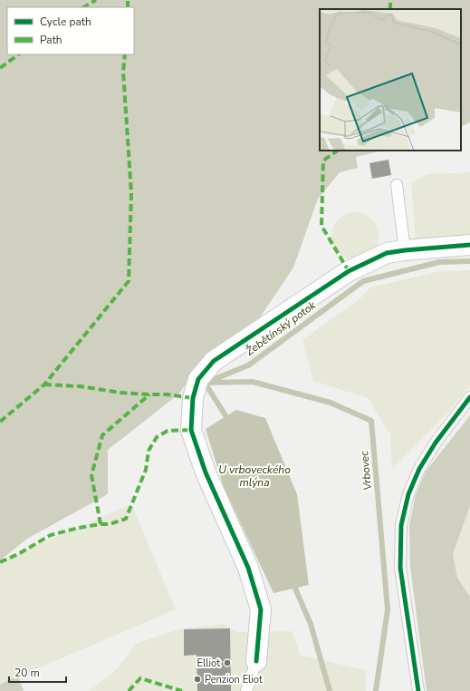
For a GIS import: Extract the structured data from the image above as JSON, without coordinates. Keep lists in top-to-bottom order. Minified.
{"water":["Žebětínský potok","U vrboveckého mlýna","Vrbovec"],"places":["Elliot","Penzion Eliot"],"legend":["Cycle path","Path"],"scale_bar":"20 m"}
